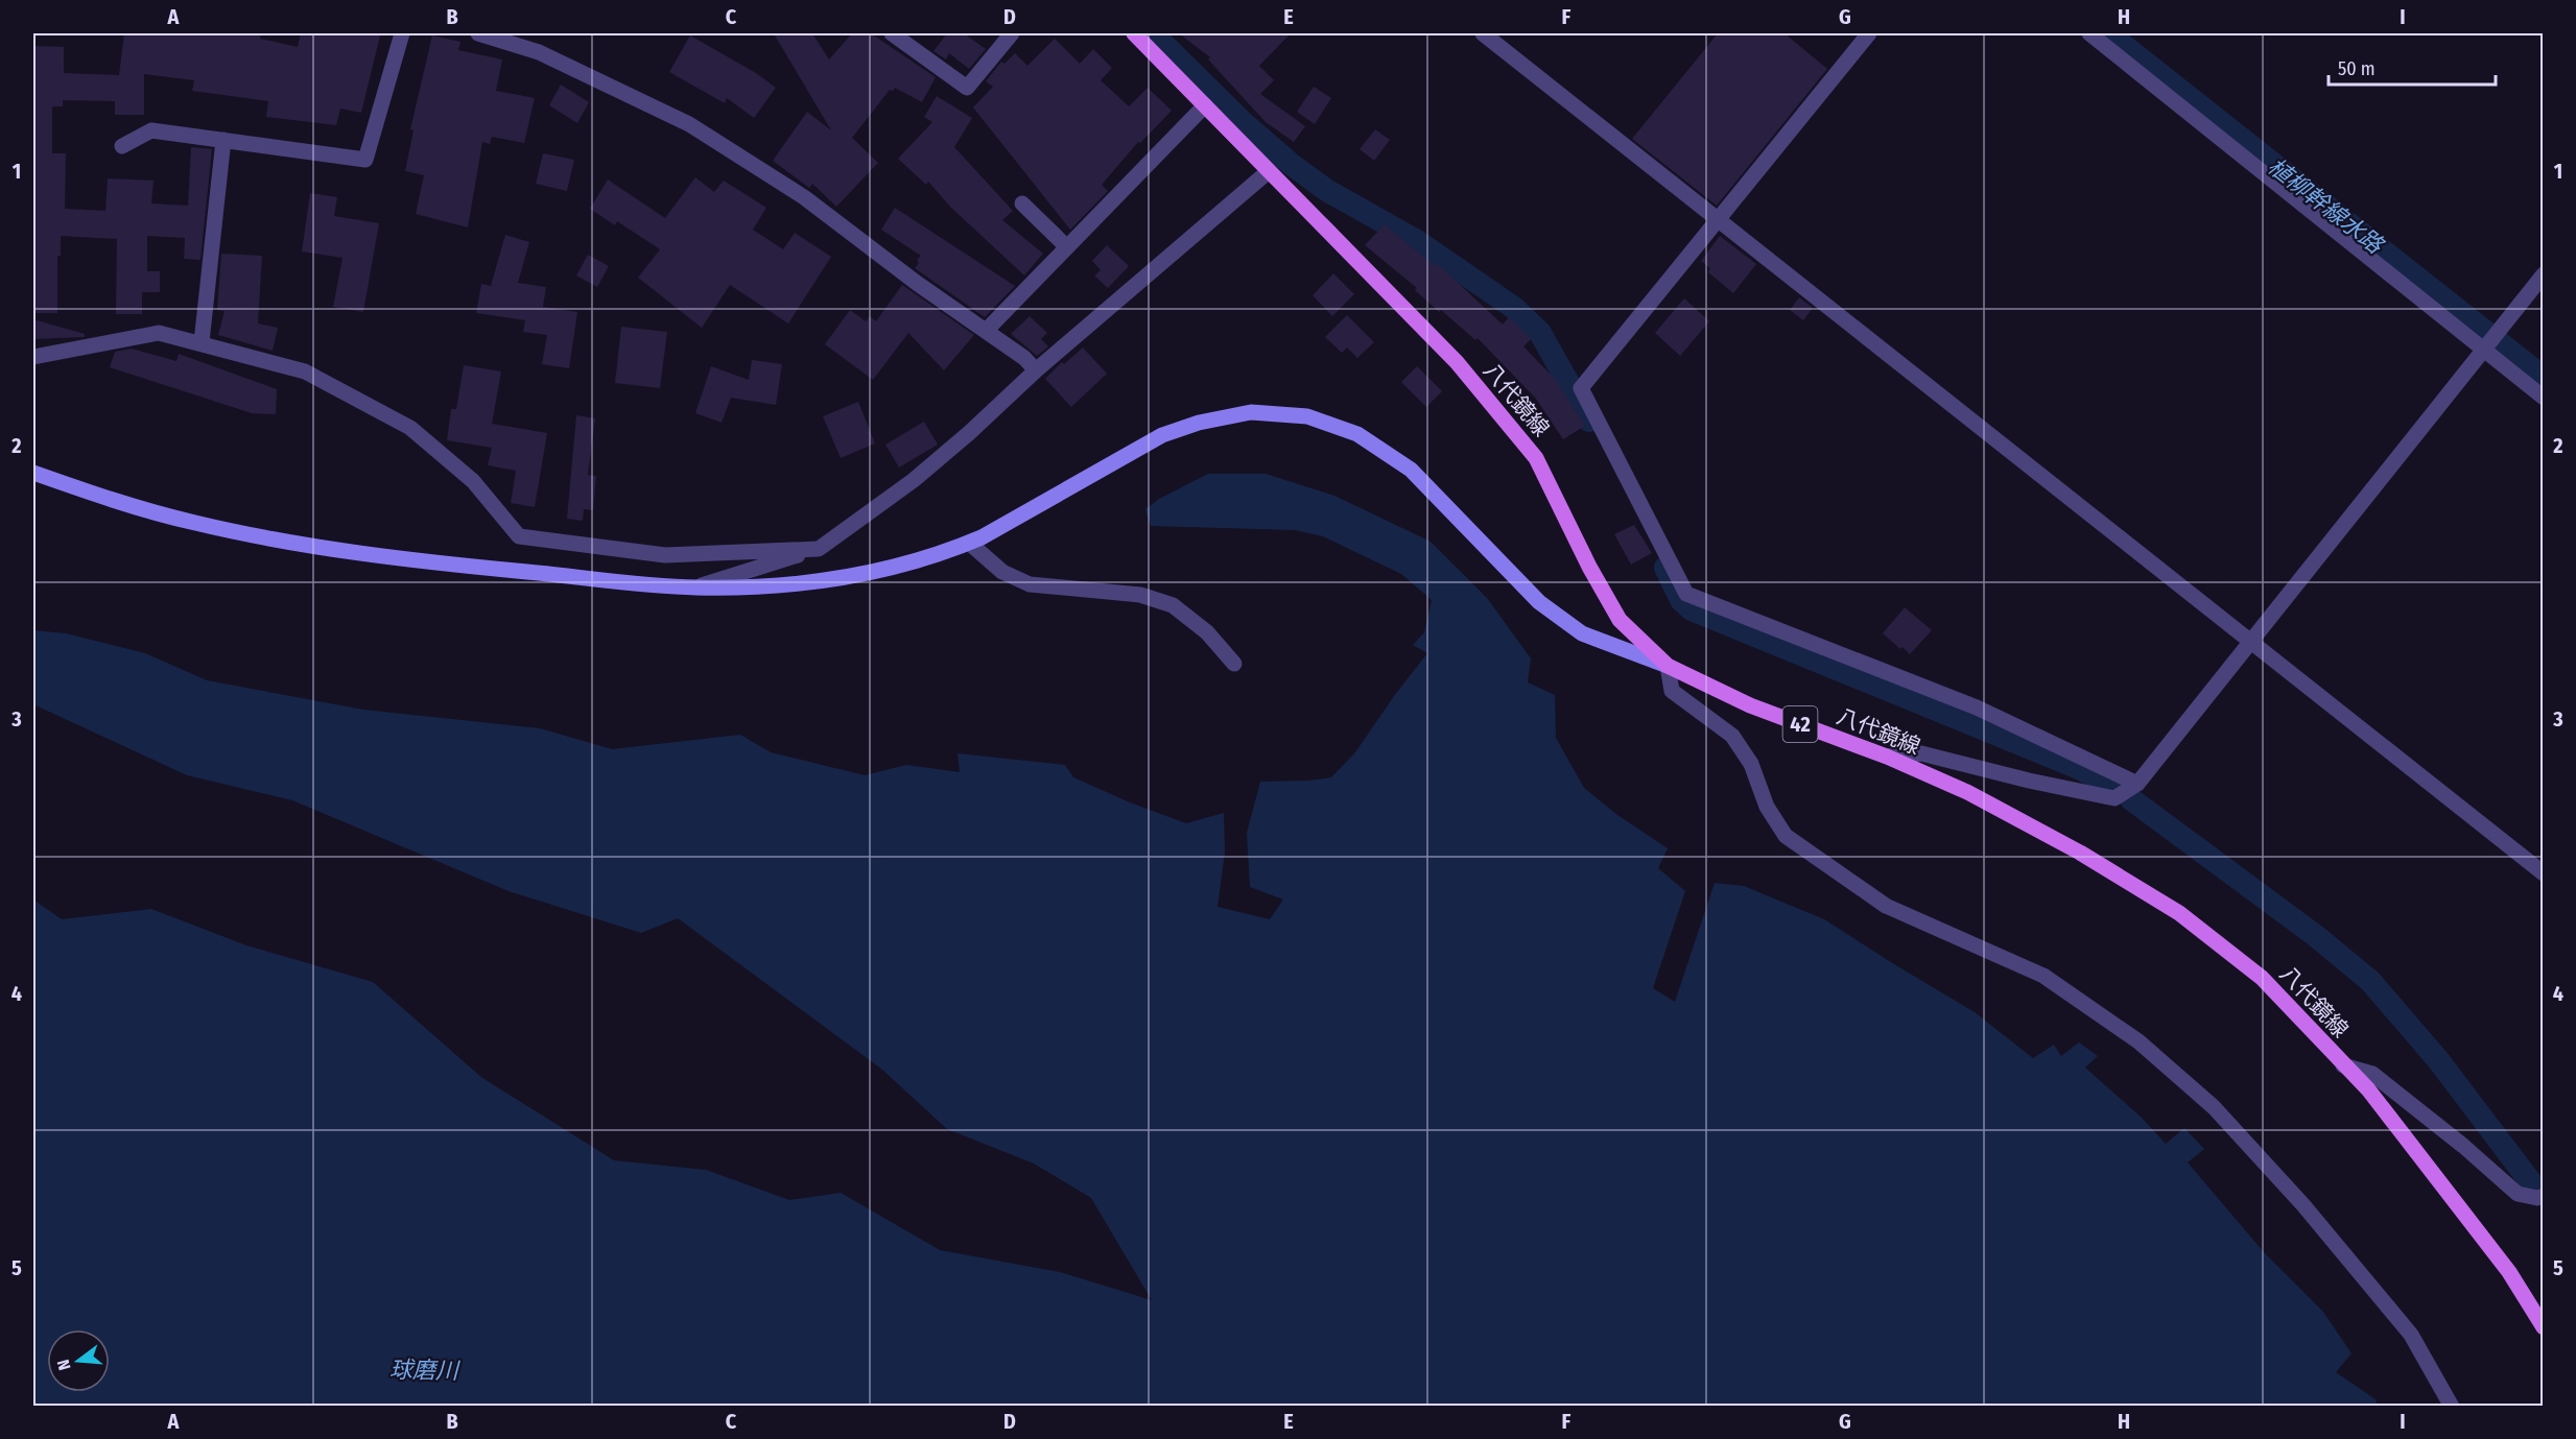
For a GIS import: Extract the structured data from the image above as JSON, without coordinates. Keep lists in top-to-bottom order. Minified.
{"streets":{"main road":["八代鏡線","42"]},"water":["植柳幹線水路","球磨川"],"scale_bar":"50 m","north":"left","grid":{"columns":["A","B","C","D","E","F","G","H","I"],"rows":["1","2","3","4","5"]}}
